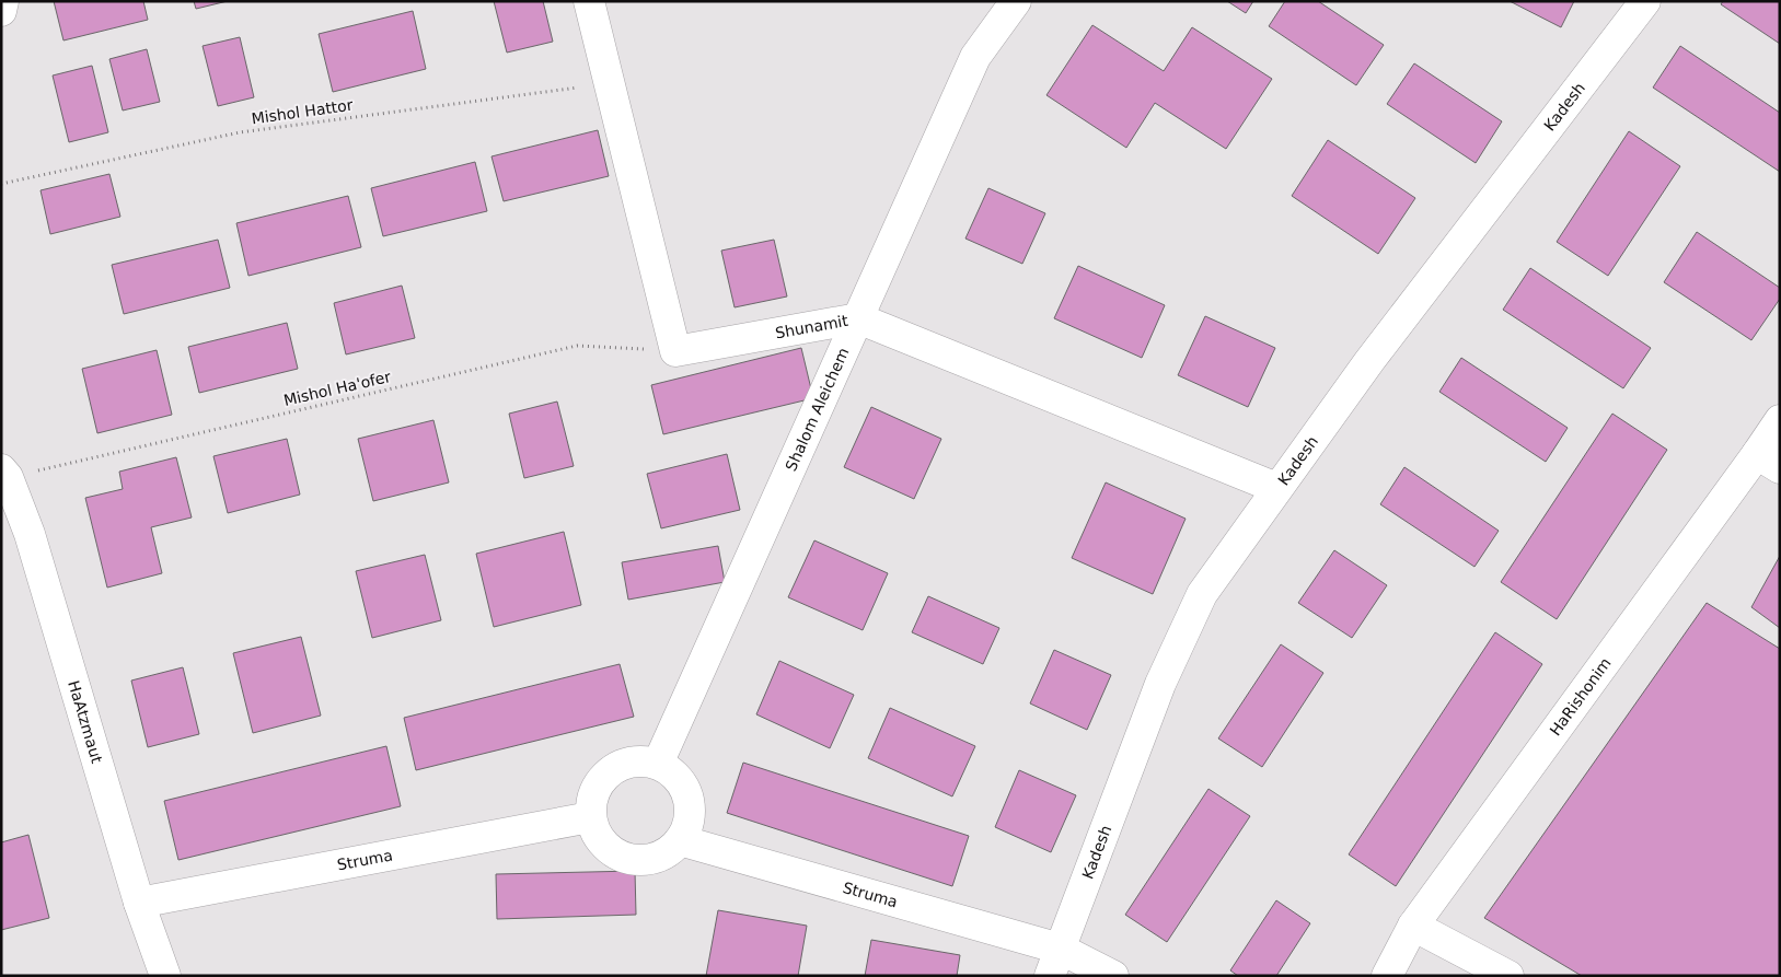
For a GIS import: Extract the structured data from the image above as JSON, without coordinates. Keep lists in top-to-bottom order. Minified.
{"streets":{"street":["Kadesh","Shunamit","Shalom Aleichem","HaRishonim","HaAtzmaut","Struma"],"path":["Mishol Hattor","Mishol Ha'ofer"]},"crossings":[["Kadesh","Shunamit"],["Kadesh","Struma"],["Shunamit","Mishol Ha'ofer"],["Shunamit","Shalom Aleichem"],["Mishol Ha'ofer","HaAtzmaut"],["Shalom Aleichem","Struma"],["HaAtzmaut","Struma"]]}
